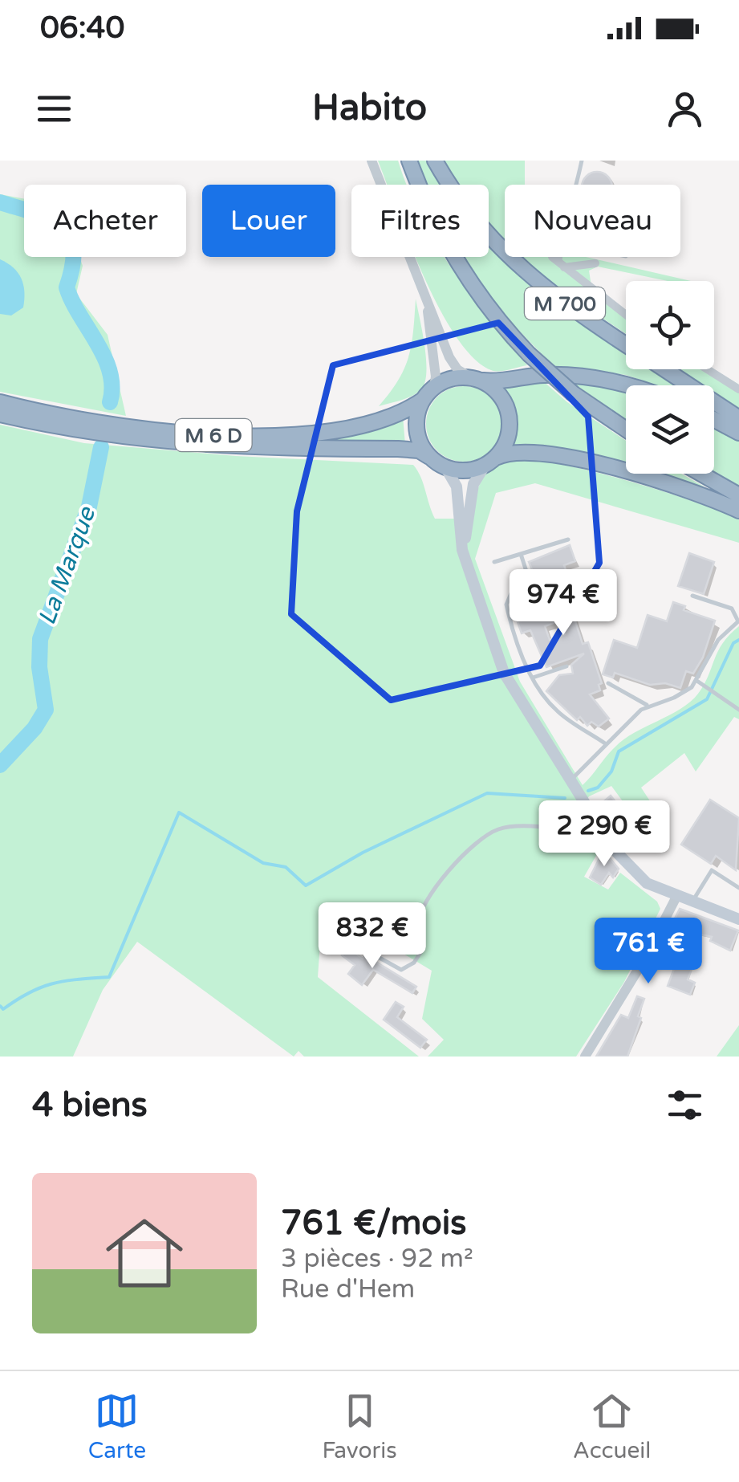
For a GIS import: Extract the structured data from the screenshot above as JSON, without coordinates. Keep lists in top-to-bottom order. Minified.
{"streets":{"highway":["M 700","M 6 D"]},"water":["La Marque"],"page":{"status":"06:40","header":"Habito","chip":["Acheter","Louer","Filtres","Nouveau"],"price":["974 €","2 290 €","832 €","761 €"],"heading":"4 biens","list":[{"name":"761 €/mois","note":"3 pièces · 92 m² · Rue d'Hem"}],"tabs":["Carte","Favoris","Accueil"]}}
